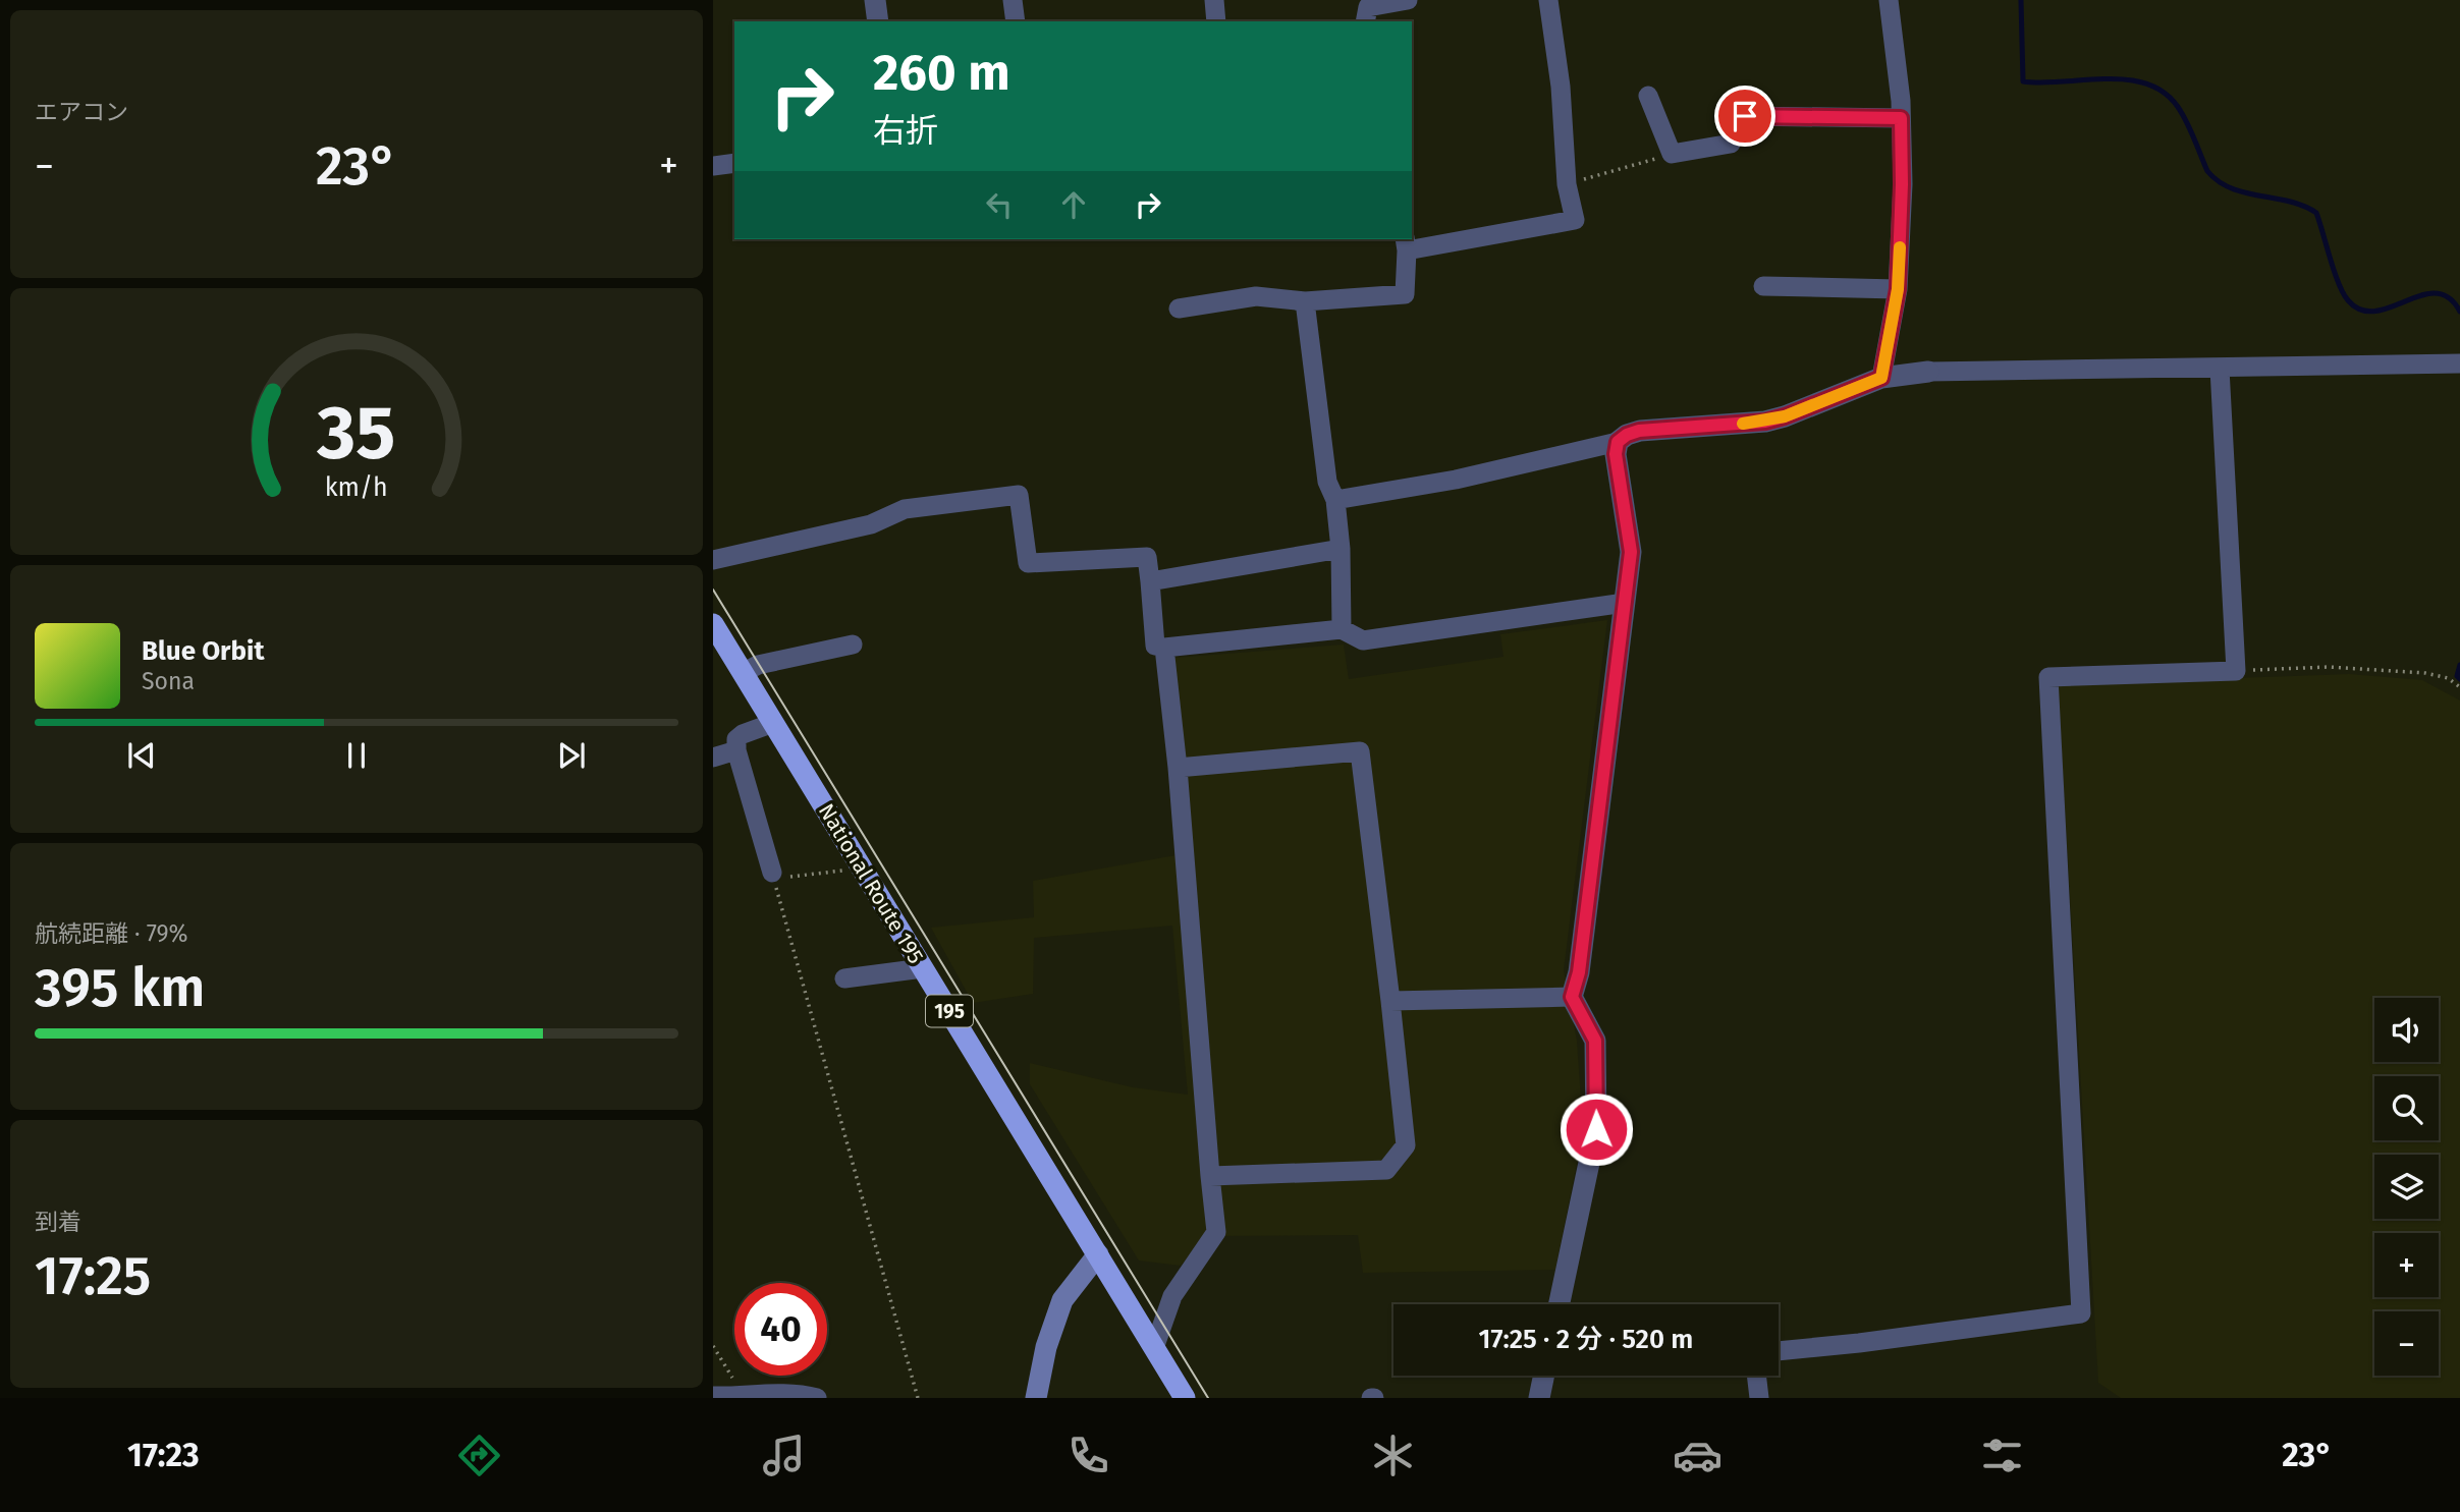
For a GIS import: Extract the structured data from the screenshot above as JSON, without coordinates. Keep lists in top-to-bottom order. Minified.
{"streets":{"highway":["National Route 195","195"]},"page":{"tile":["エアコン",["航続距離 · 79%","395 km"],["到着","17:25"]],"turn":["260 m","右折"],"heat":["−","23°","+"],"song":["Blue Orbit","Sona"],"map_buttons":["+","−"],"limit":"40","trip":"17:25 · 2 分 · 520 m","tabs":["17:23","23°"],"gauge":["35","km/h"]}}
